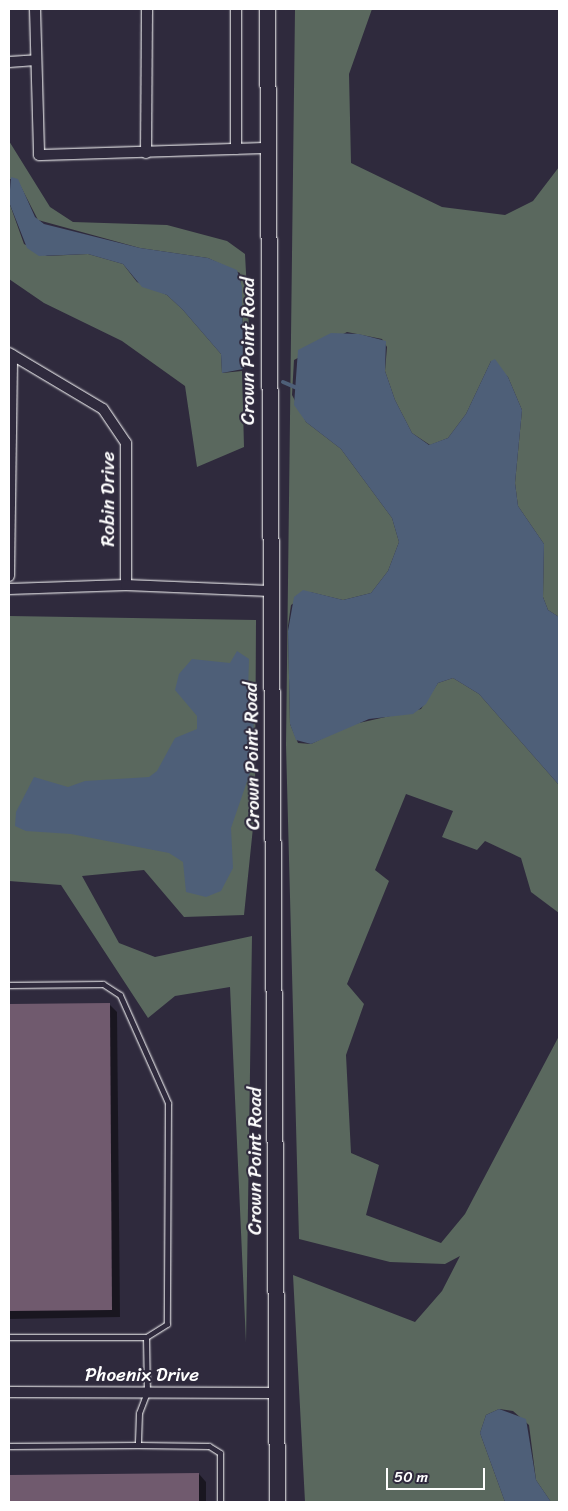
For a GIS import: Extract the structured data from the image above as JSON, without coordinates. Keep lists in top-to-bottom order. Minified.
{"streets":{"main road":["Crown Point Road"],"street":["Robin Drive","Phoenix Drive"]},"crossings":[["Crown Point Road","Phoenix Drive"]],"scale_bar":"50 m"}
